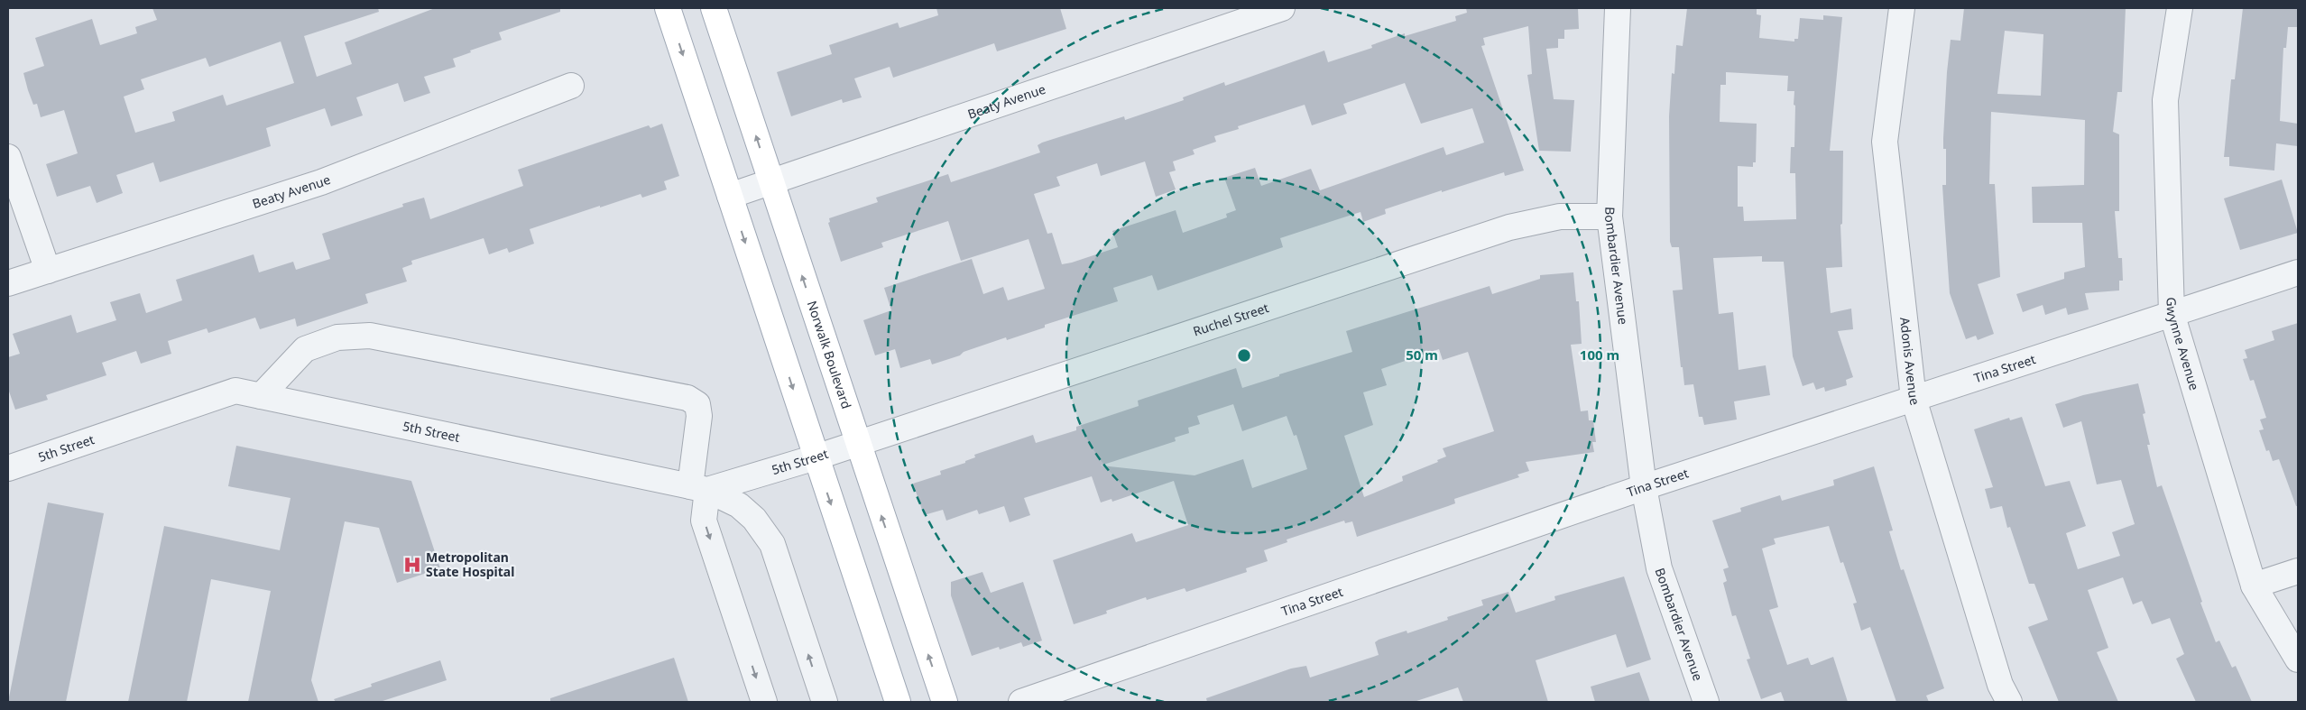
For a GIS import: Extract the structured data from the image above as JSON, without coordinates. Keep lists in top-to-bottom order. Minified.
{"streets":{"main road":["Norwalk Boulevard"],"street":["Beaty Avenue","Bombardier Avenue","Ruchel Street","Gwynne Avenue","Adonis Avenue","Tina Street","5th Street"]},"crossings":[["Beaty Avenue","Norwalk Boulevard"],["Bombardier Avenue","Ruchel Street"],["Bombardier Avenue","Tina Street"],["Ruchel Street","Norwalk Boulevard"],["Ruchel Street","5th Street"],["Gwynne Avenue","Tina Street"],["Norwalk Boulevard","5th Street"],["Adonis Avenue","Tina Street"]],"places":{"hospital":["Metropolitan State Hospital"]},"rings":["50 m","100 m"]}
